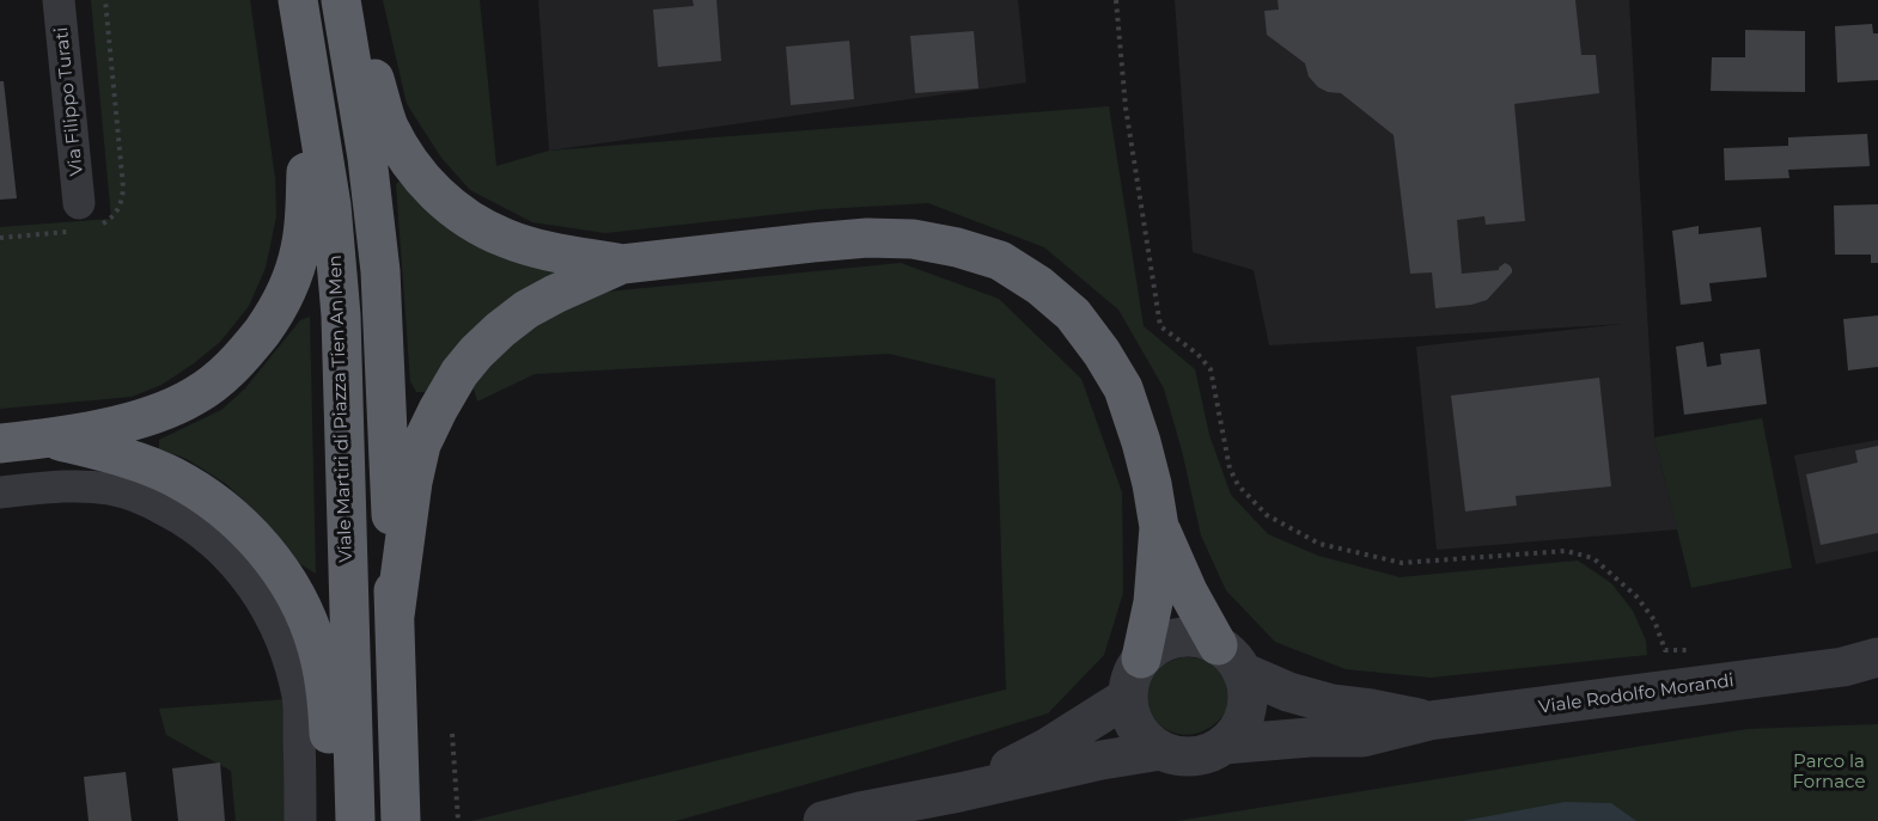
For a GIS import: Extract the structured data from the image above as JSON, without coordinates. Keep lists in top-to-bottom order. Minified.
{"streets":{"highway":["Viale Martiri di Piazza Tien An Men"],"street":["Via Filippo Turati","Viale Rodolfo Morandi"]},"parks":["Parco la Fornace"]}
